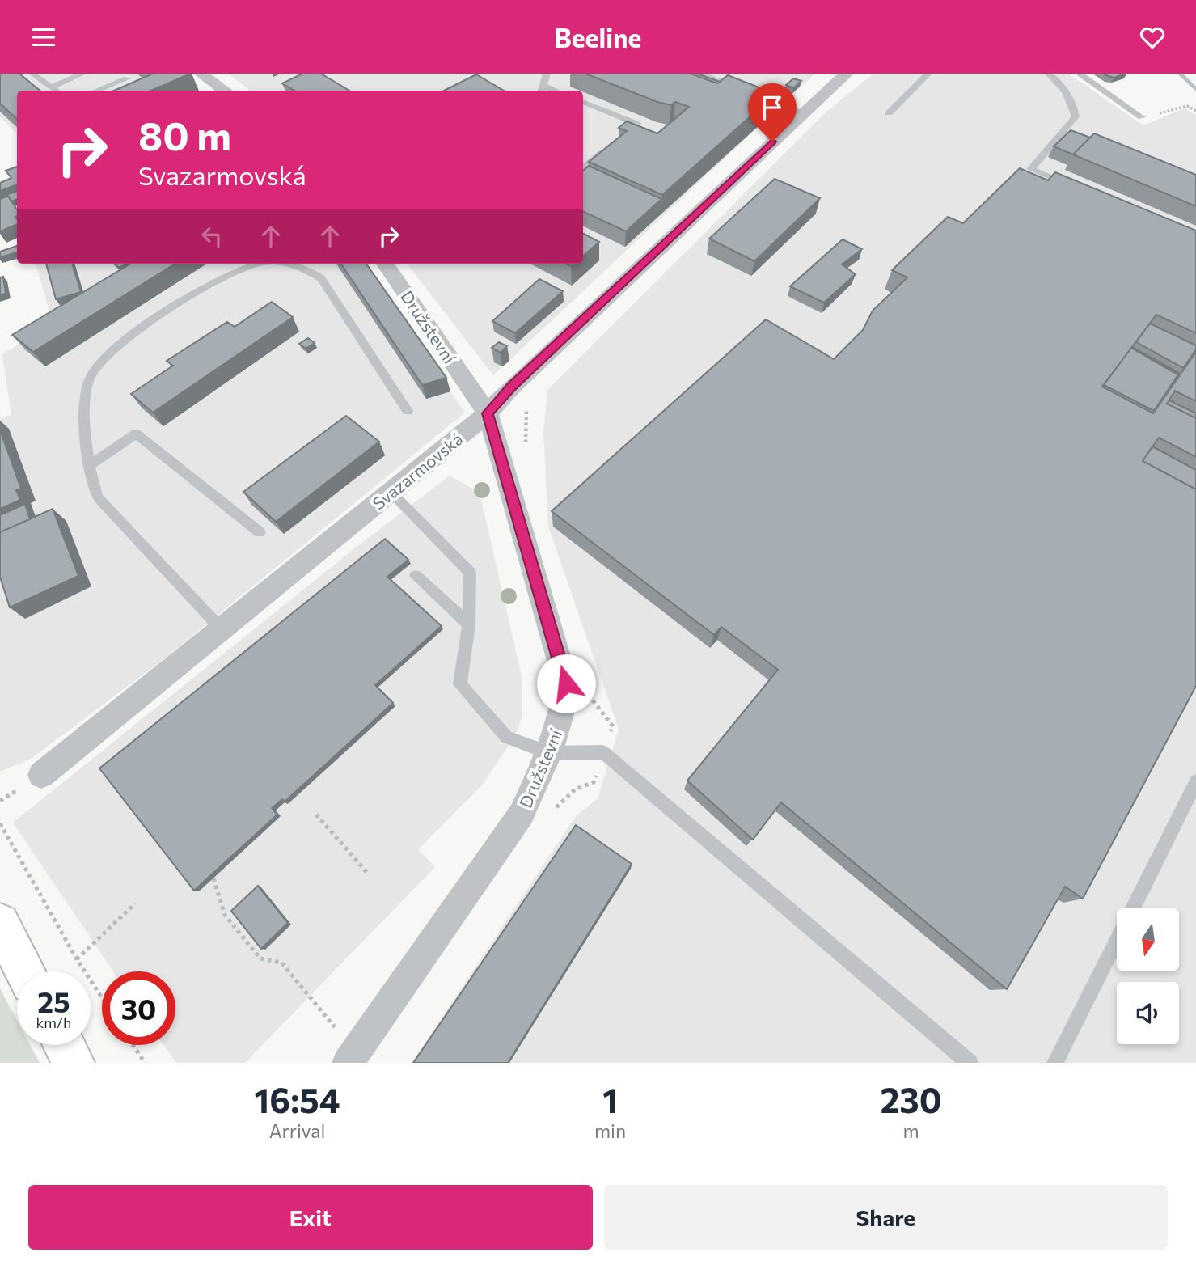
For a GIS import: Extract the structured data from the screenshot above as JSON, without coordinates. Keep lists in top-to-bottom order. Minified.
{"streets":{"street":["Družstevní","Svazarmovská"]},"crossings":[["Družstevní","Svazarmovská"]],"north":"bottom","page":{"header":"Beeline","turn":["80 m","Svazarmovská"],"speed":"25 km/h","limit":"30","eta":["16:54","Arrival","1","min","230","m"],"buttons":["Exit","Share"]}}
